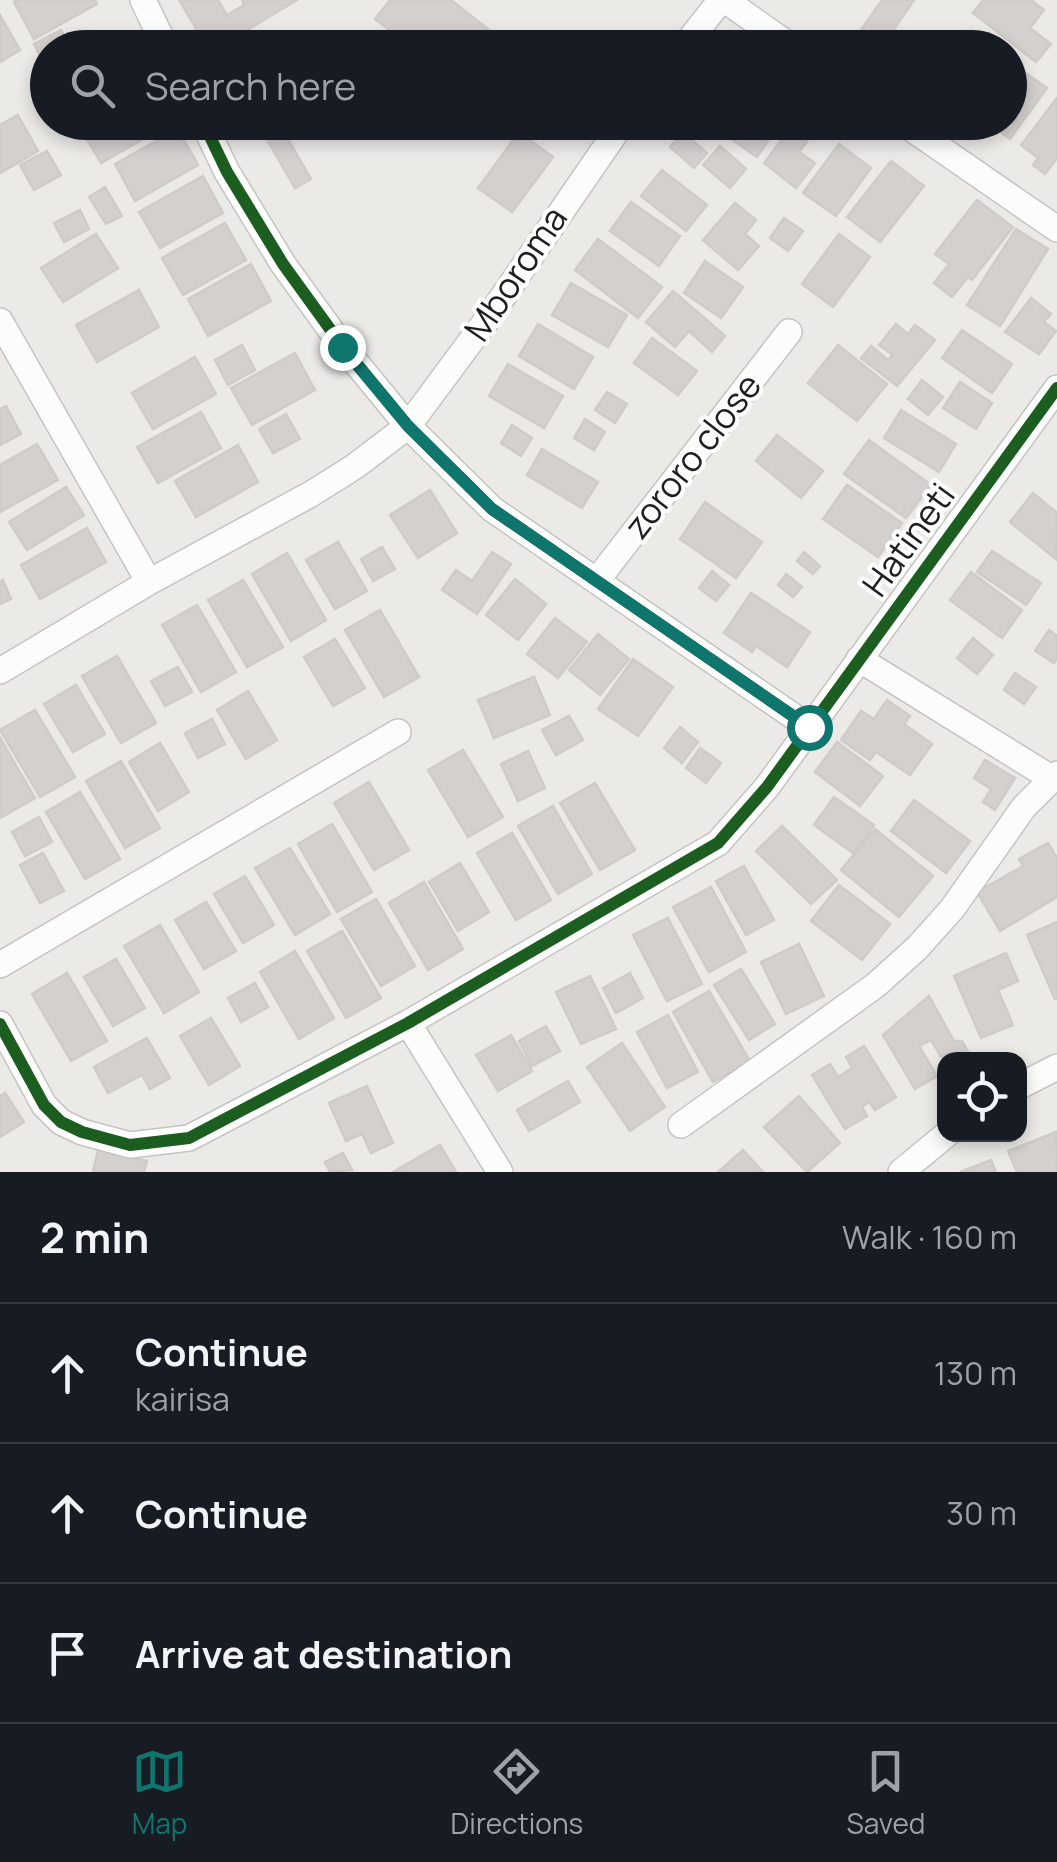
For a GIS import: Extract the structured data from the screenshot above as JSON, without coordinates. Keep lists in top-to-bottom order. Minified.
{"streets":{"street":["Mboroma","zororo close","Hatineti"]},"page":{"search":"Search here","heading":["2 min","Walk · 160 m"],"list":[["Continue","kairisa","130 m"],["Continue","30 m"],"Arrive at destination"],"nav":["Map","Directions","Saved"]}}
